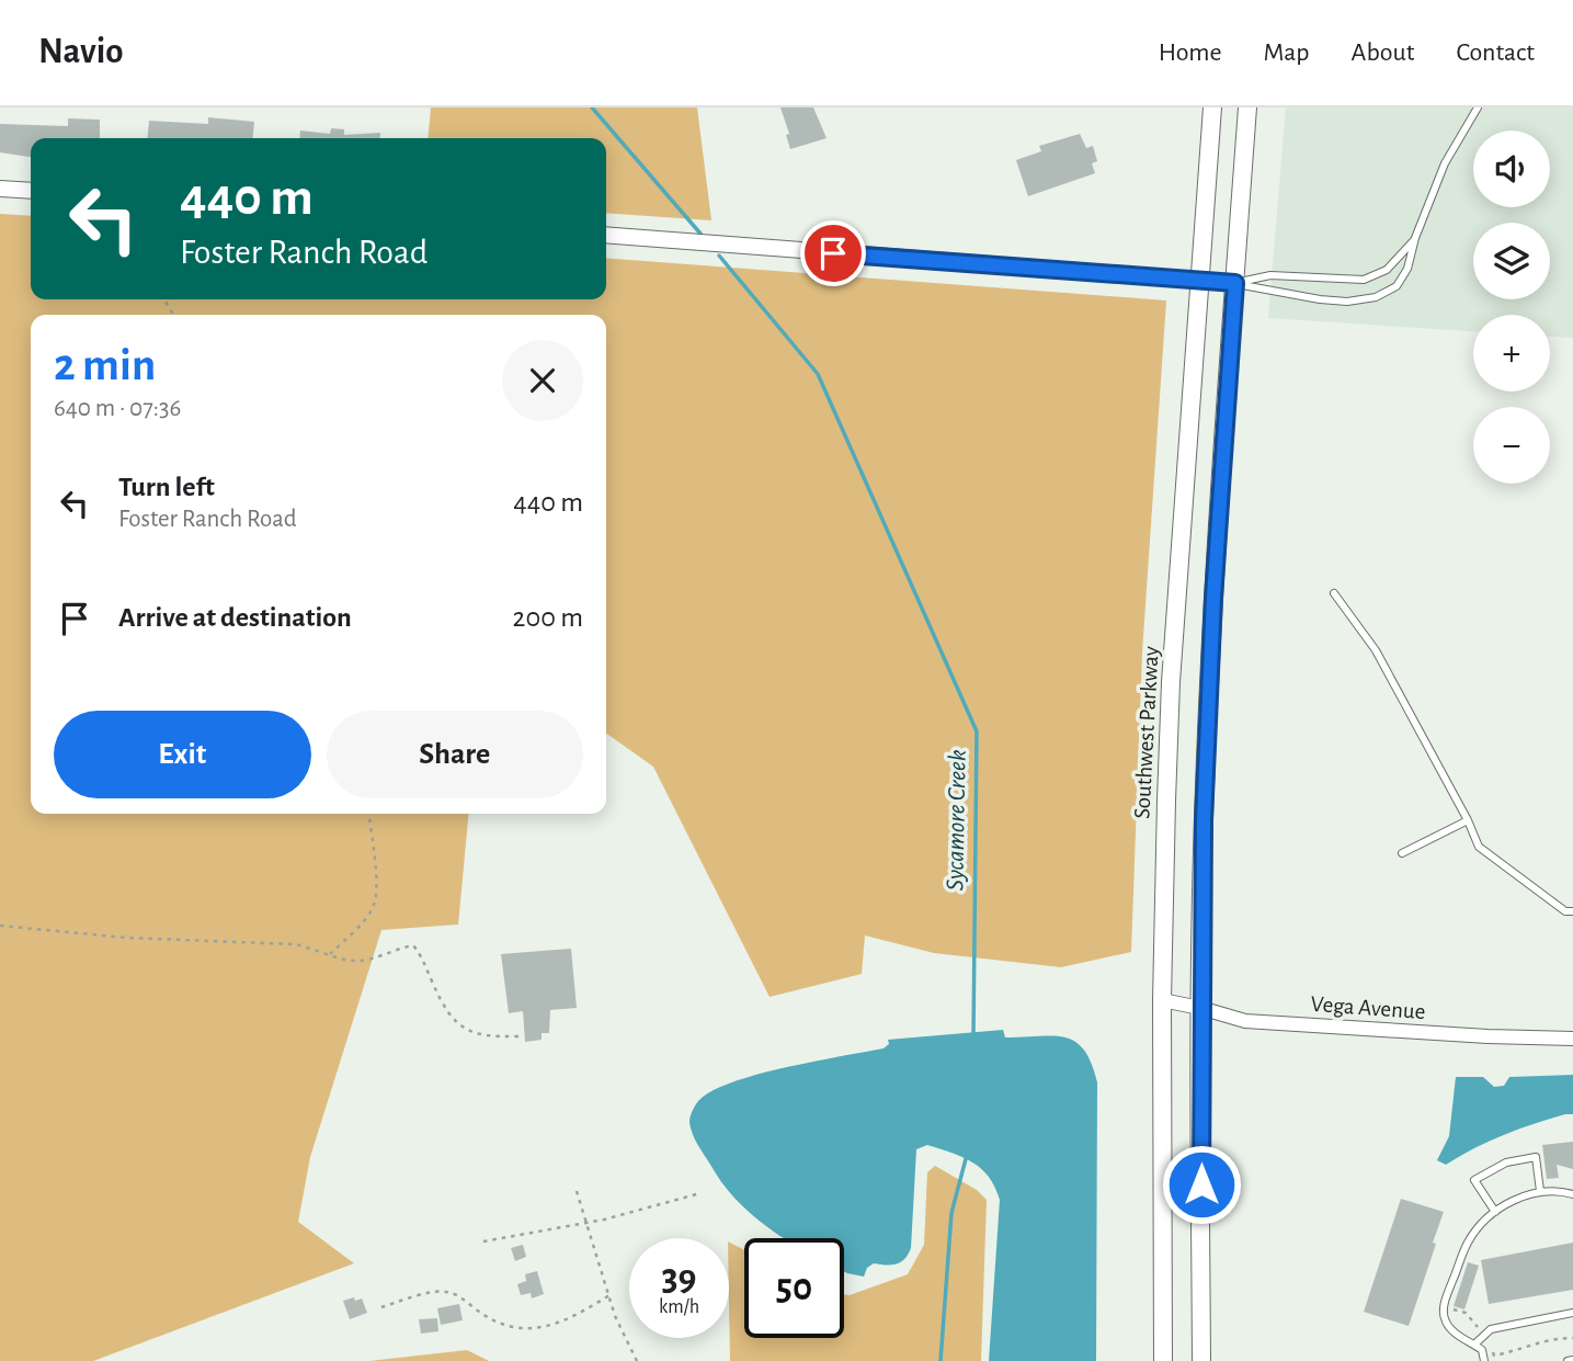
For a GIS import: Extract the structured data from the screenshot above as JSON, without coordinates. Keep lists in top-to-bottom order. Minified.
{"streets":{"main road":["Southwest Parkway"],"street":["Vega Avenue"]},"crossings":[["Southwest Parkway","Vega Avenue"]],"water":["Sycamore Creek"],"page":{"header":"Navio","nav":["Home","Map","About","Contact"],"map_buttons":["+","−"],"turn":["440 m","Foster Ranch Road"],"heading":["2 min","640 m · 07:36"],"list":[{"name":"Turn left","note":"Foster Ranch Road","value":"440 m"},{"name":"Arrive at destination","value":"200 m"}],"buttons":["Exit","Share"],"speed":"39 km/h","limit":"50"}}
